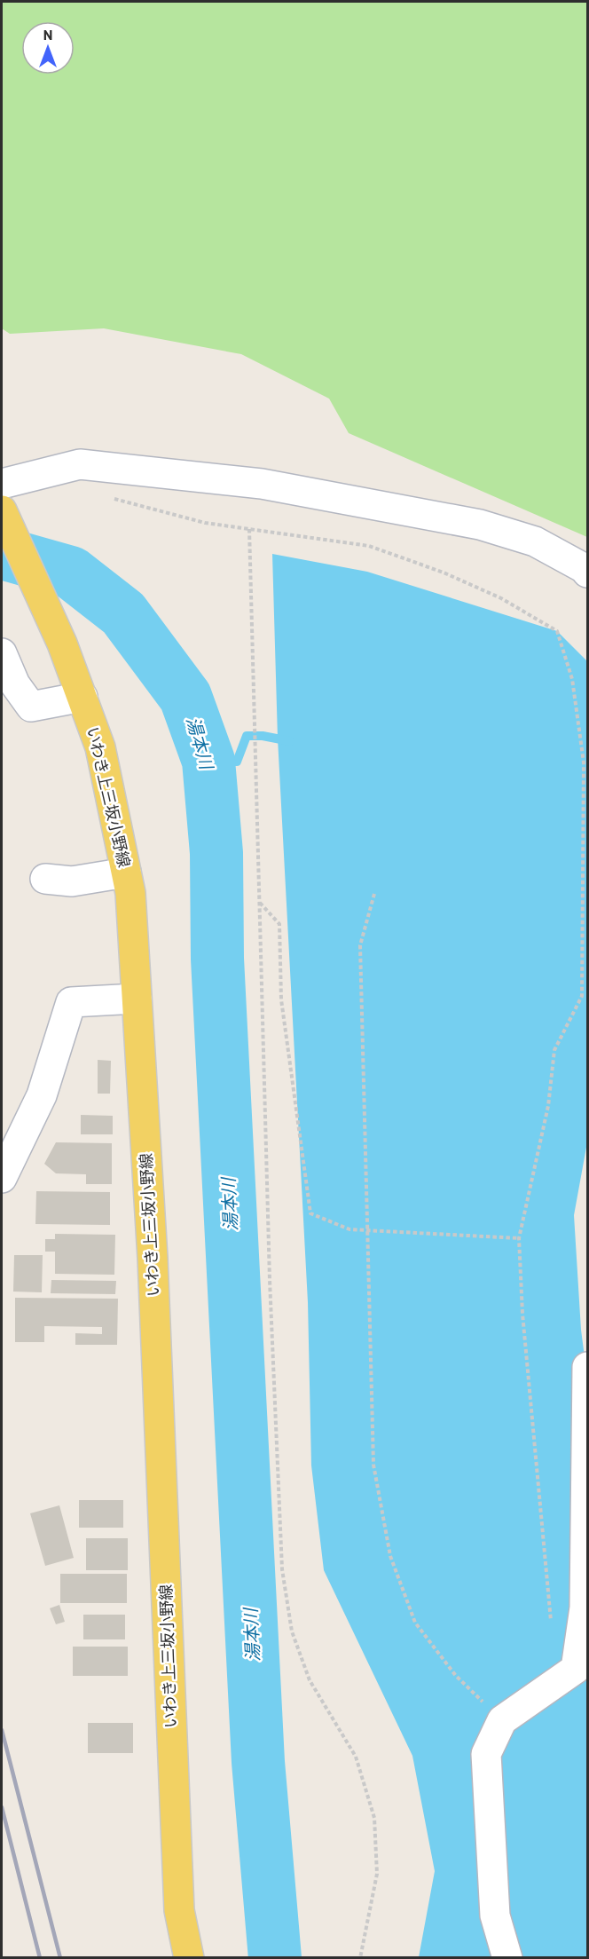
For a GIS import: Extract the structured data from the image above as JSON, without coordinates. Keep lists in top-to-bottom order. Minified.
{"streets":{"main road":["いわき上三坂小野線"]},"water":["湯本川"],"north":"top"}
